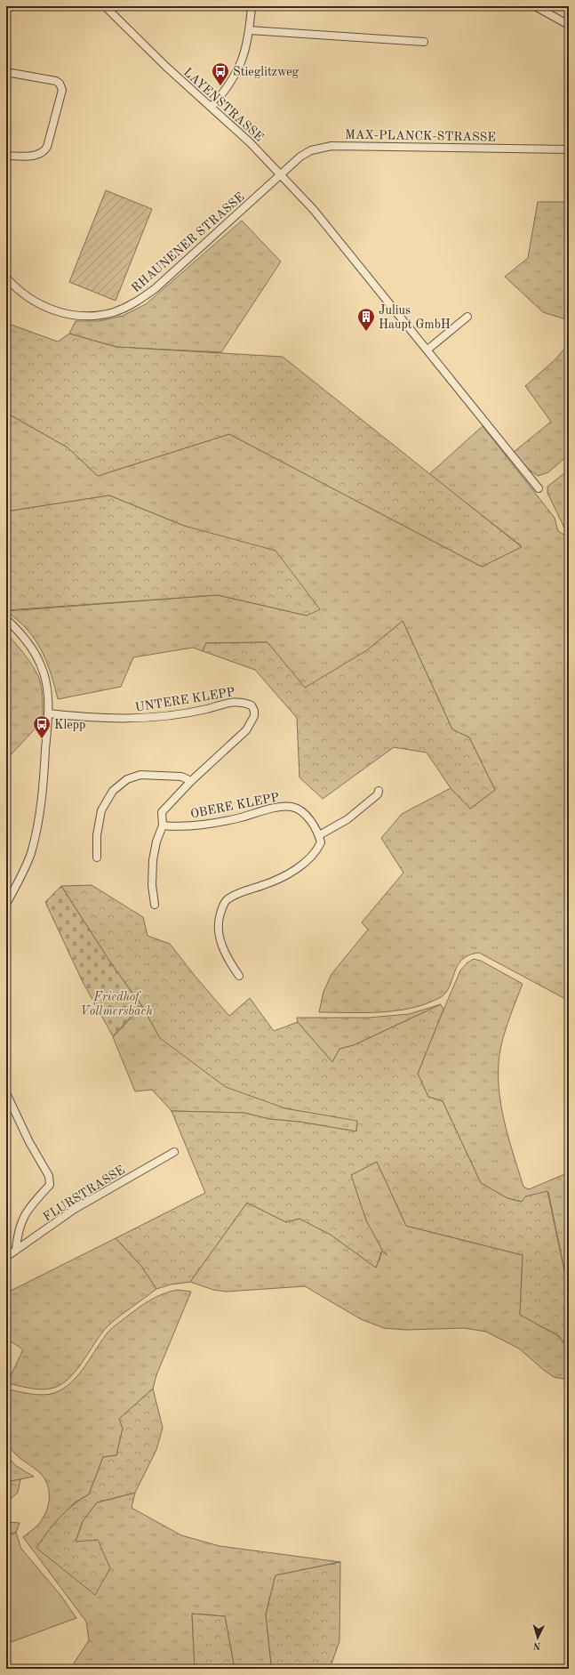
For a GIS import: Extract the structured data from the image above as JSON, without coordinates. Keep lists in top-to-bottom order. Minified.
{"streets":{"street":["LAYENSTRASSE","MAX-PLANCK-STRASSE","RHAUNENER STRASSE","UNTERE KLEPP","OBERE KLEPP","FLURSTRASSE"]},"crossings":[["LAYENSTRASSE","MAX-PLANCK-STRASSE"],["LAYENSTRASSE","RHAUNENER STRASSE"],["MAX-PLANCK-STRASSE","RHAUNENER STRASSE"],["UNTERE KLEPP","OBERE KLEPP"]],"parks":["Friedhof Vollmersbach"],"places":{"bus stop":["Stieglitzweg","Klepp"],"building":["Julius Haupt GmbH"]},"north":"bottom"}
